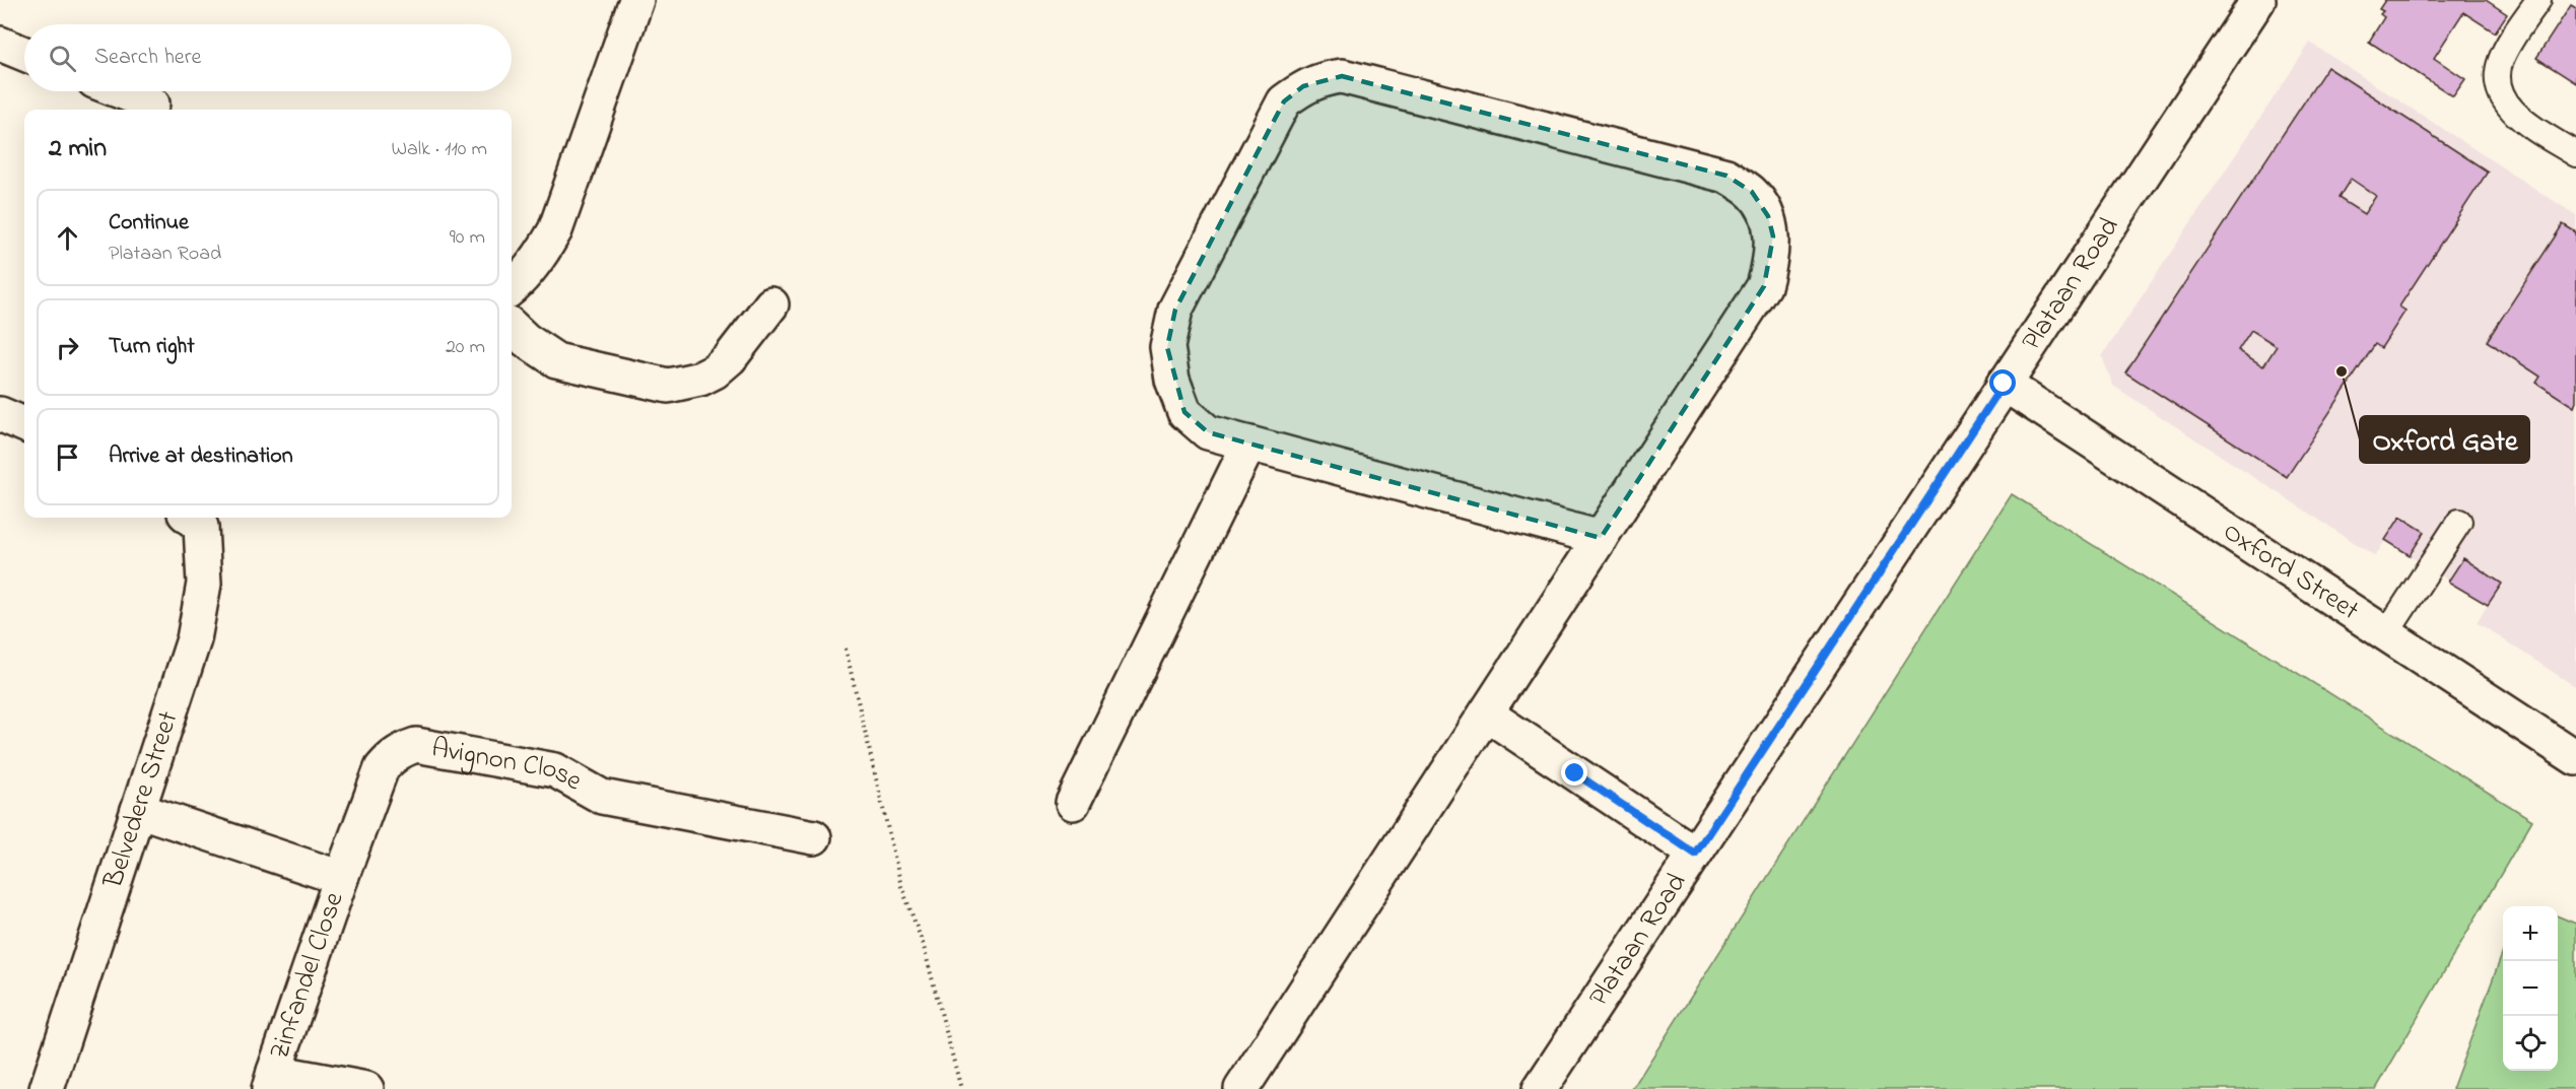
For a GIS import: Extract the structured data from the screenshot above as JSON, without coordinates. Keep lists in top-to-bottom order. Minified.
{"streets":{"street":["Plataan Road","Oxford Street","Avignon Close","Belvedere Street","Zinfandel Close"]},"crossings":[["Plataan Road","Oxford Street"],["Avignon Close","Zinfandel Close"]],"places":["Oxford Gate"],"page":{"search":"Search here","heading":["2 min","Walk · 110 m"],"list":[["Continue","Plataan Road","90 m"],["Turn right","20 m"],"Arrive at destination"],"map_buttons":["+","−"]}}
